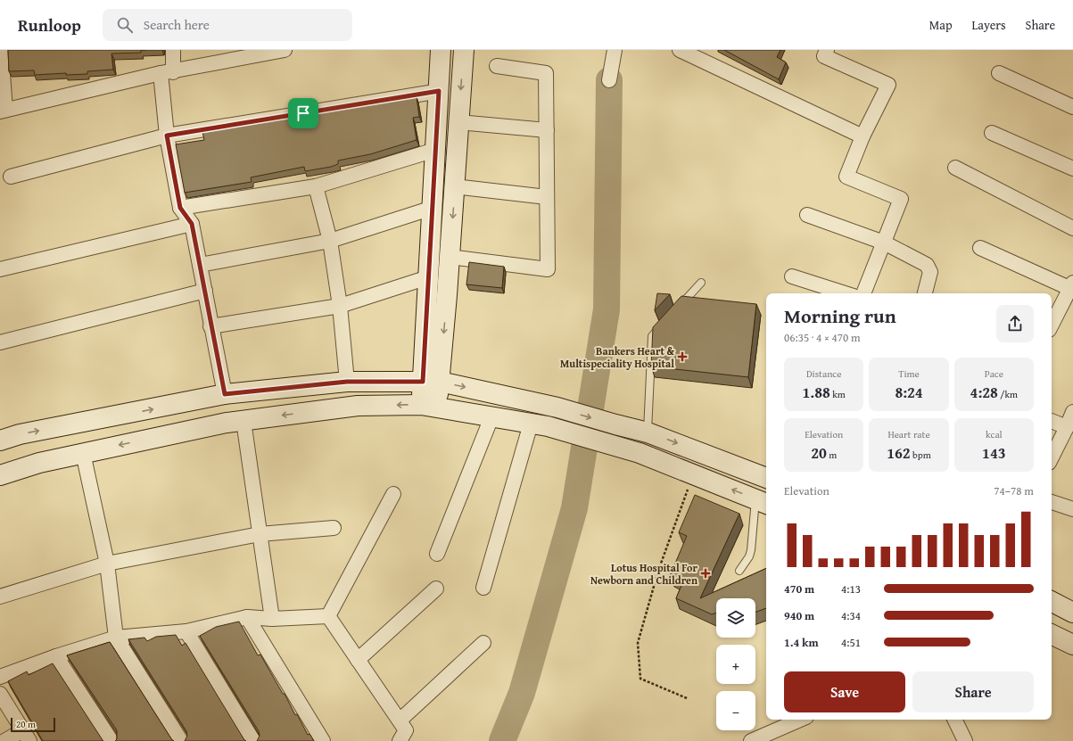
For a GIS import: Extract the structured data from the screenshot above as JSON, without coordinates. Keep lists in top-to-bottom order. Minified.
{"places":{"health":["Bankers Heart & Multispeciality Hospital","Lotus Hospital For Newborn and Children"]},"scale_bar":"20 m","page":{"header":"Runloop","search":"Search here","nav":["Map","Layers","Share"],"heading":["Morning run","06:35 · 4 × 470 m"],"stats":[["Distance","1.88 km"],["Time","8:24"],["Pace","4:28 /km"],["Elevation","20 m"],["Heart rate","162 bpm"],["kcal","143"]],"chart":["Elevation","74–78 m"],"list":[{"name":"470 m","note":"4:13"},{"name":"940 m","note":"4:34"},{"name":"1.4 km","note":"4:51"}],"map_buttons":["+","−"],"buttons":["Save","Share"],"scale":"20 m"}}
